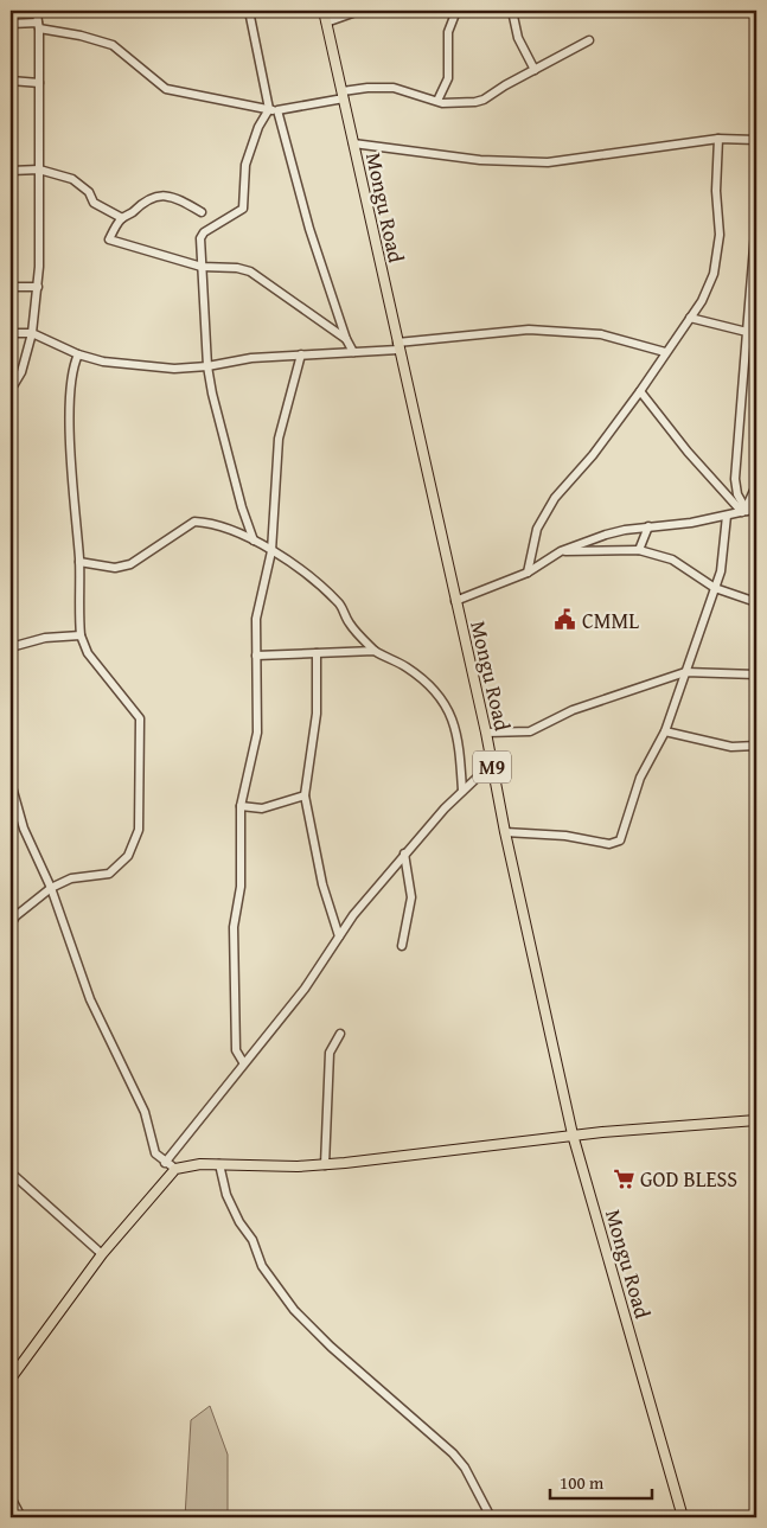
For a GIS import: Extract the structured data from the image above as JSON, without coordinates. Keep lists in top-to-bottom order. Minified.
{"streets":{"main road":["Mongu Road","M9"]},"places":{"public building":["CMML"],"supermarket":["GOD BLESS"]},"scale_bar":"100 m"}
